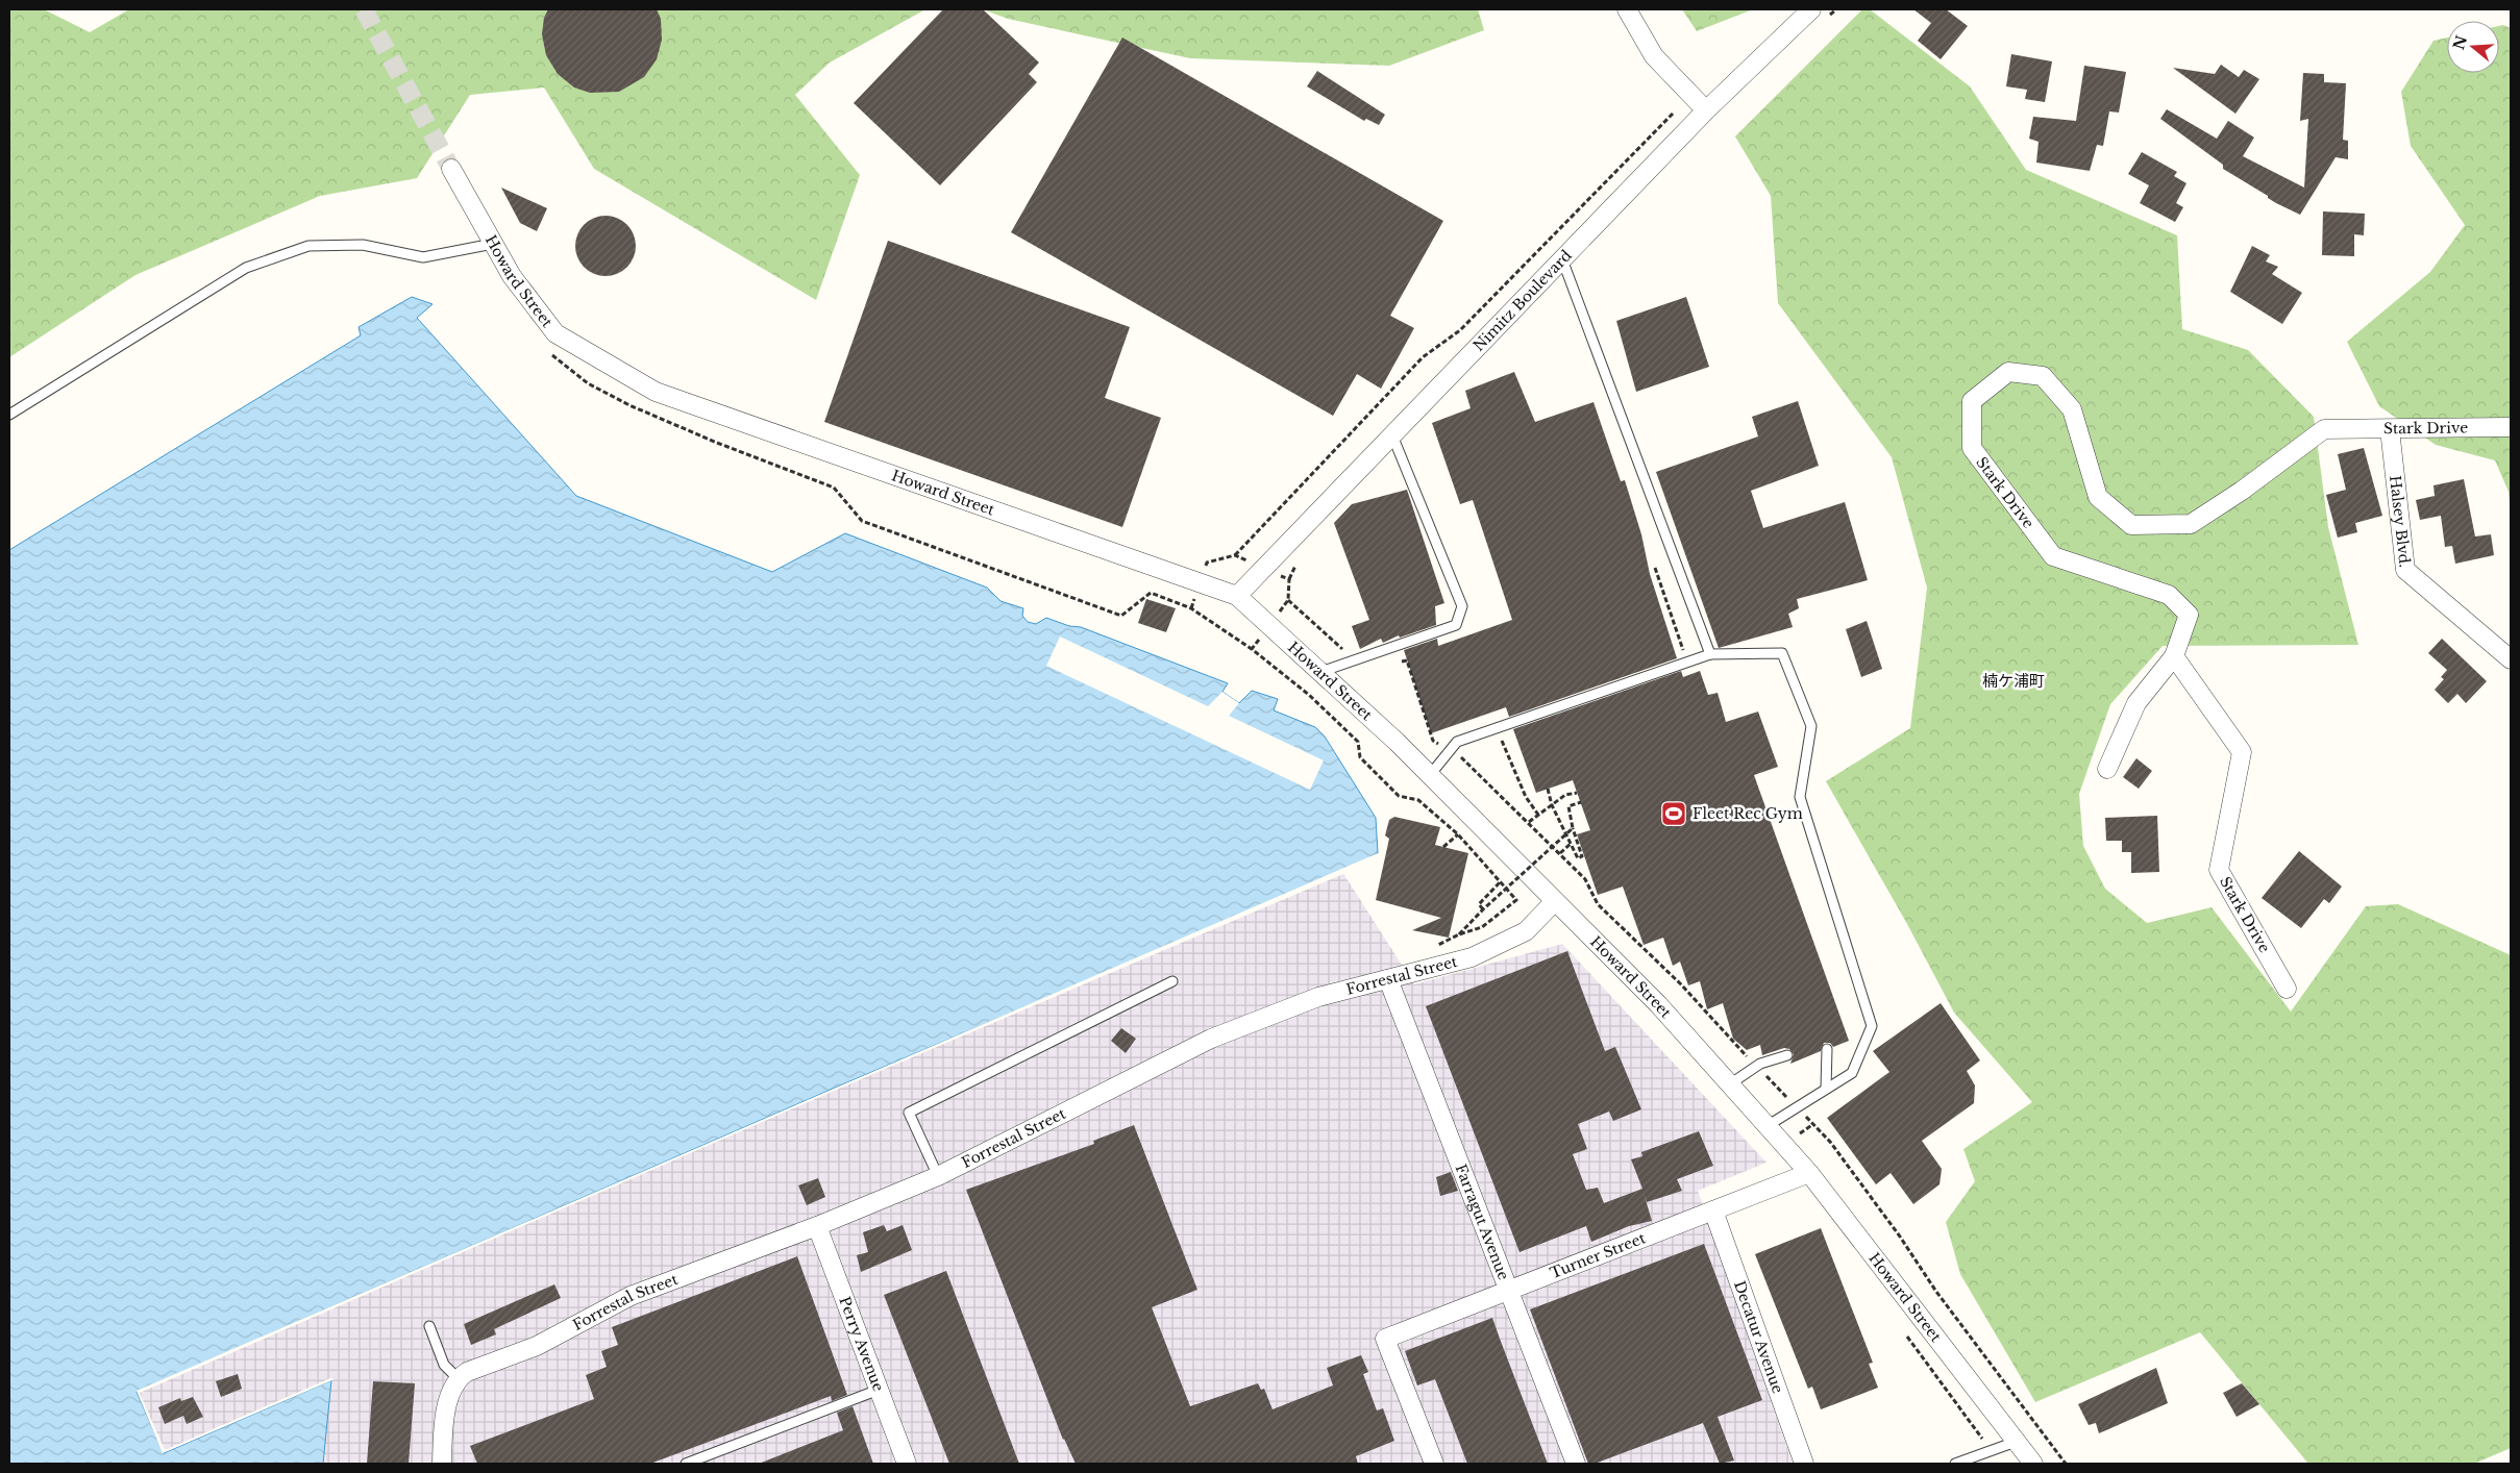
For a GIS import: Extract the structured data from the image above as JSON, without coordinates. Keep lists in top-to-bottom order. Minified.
{"streets":{"street":["Howard Street","Nimitz Boulevard","Stark Drive","Halsey Blvd.","Forrestal Street","Farragut Avenue","Turner Street","Decatur Avenue","Perry Avenue"]},"crossings":[["Howard Street","Nimitz Boulevard"],["Howard Street","Forrestal Street"],["Howard Street","Turner Street"],["Stark Drive","Halsey Blvd."],["Forrestal Street","Farragut Avenue"],["Forrestal Street","Perry Avenue"],["Farragut Avenue","Turner Street"],["Turner Street","Decatur Avenue"]],"districts":["楠ケ浦町"],"places":{"sports":["Fleet Rec Gym"]},"north":"left"}
